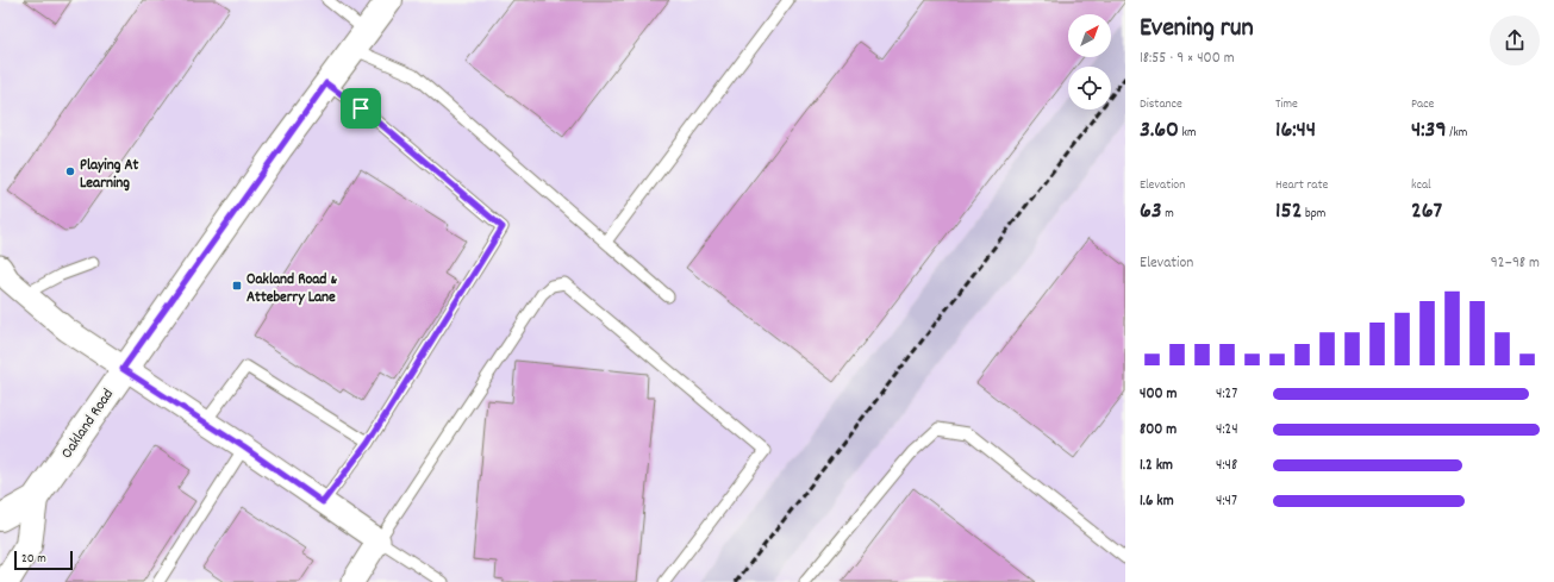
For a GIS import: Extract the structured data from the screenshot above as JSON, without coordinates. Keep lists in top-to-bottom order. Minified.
{"streets":{"main road":["Oakland Road"]},"places":{"other":["Playing At Learning"],"transit":["Oakland Road & Atteberry Lane"]},"scale_bar":"20 m","north":"top right","page":{"heading":["Evening run","18:55 · 9 × 400 m"],"stats":[["Distance","3.60 km"],["Time","16:44"],["Pace","4:39 /km"],["Elevation","63 m"],["Heart rate","152 bpm"],["kcal","267"]],"chart":["Elevation","92–98 m"],"list":[{"name":"400 m","note":"4:27"},{"name":"800 m","note":"4:24"},{"name":"1.2 km","note":"4:48"},{"name":"1.6 km","note":"4:47"}],"scale":"20 m"}}
